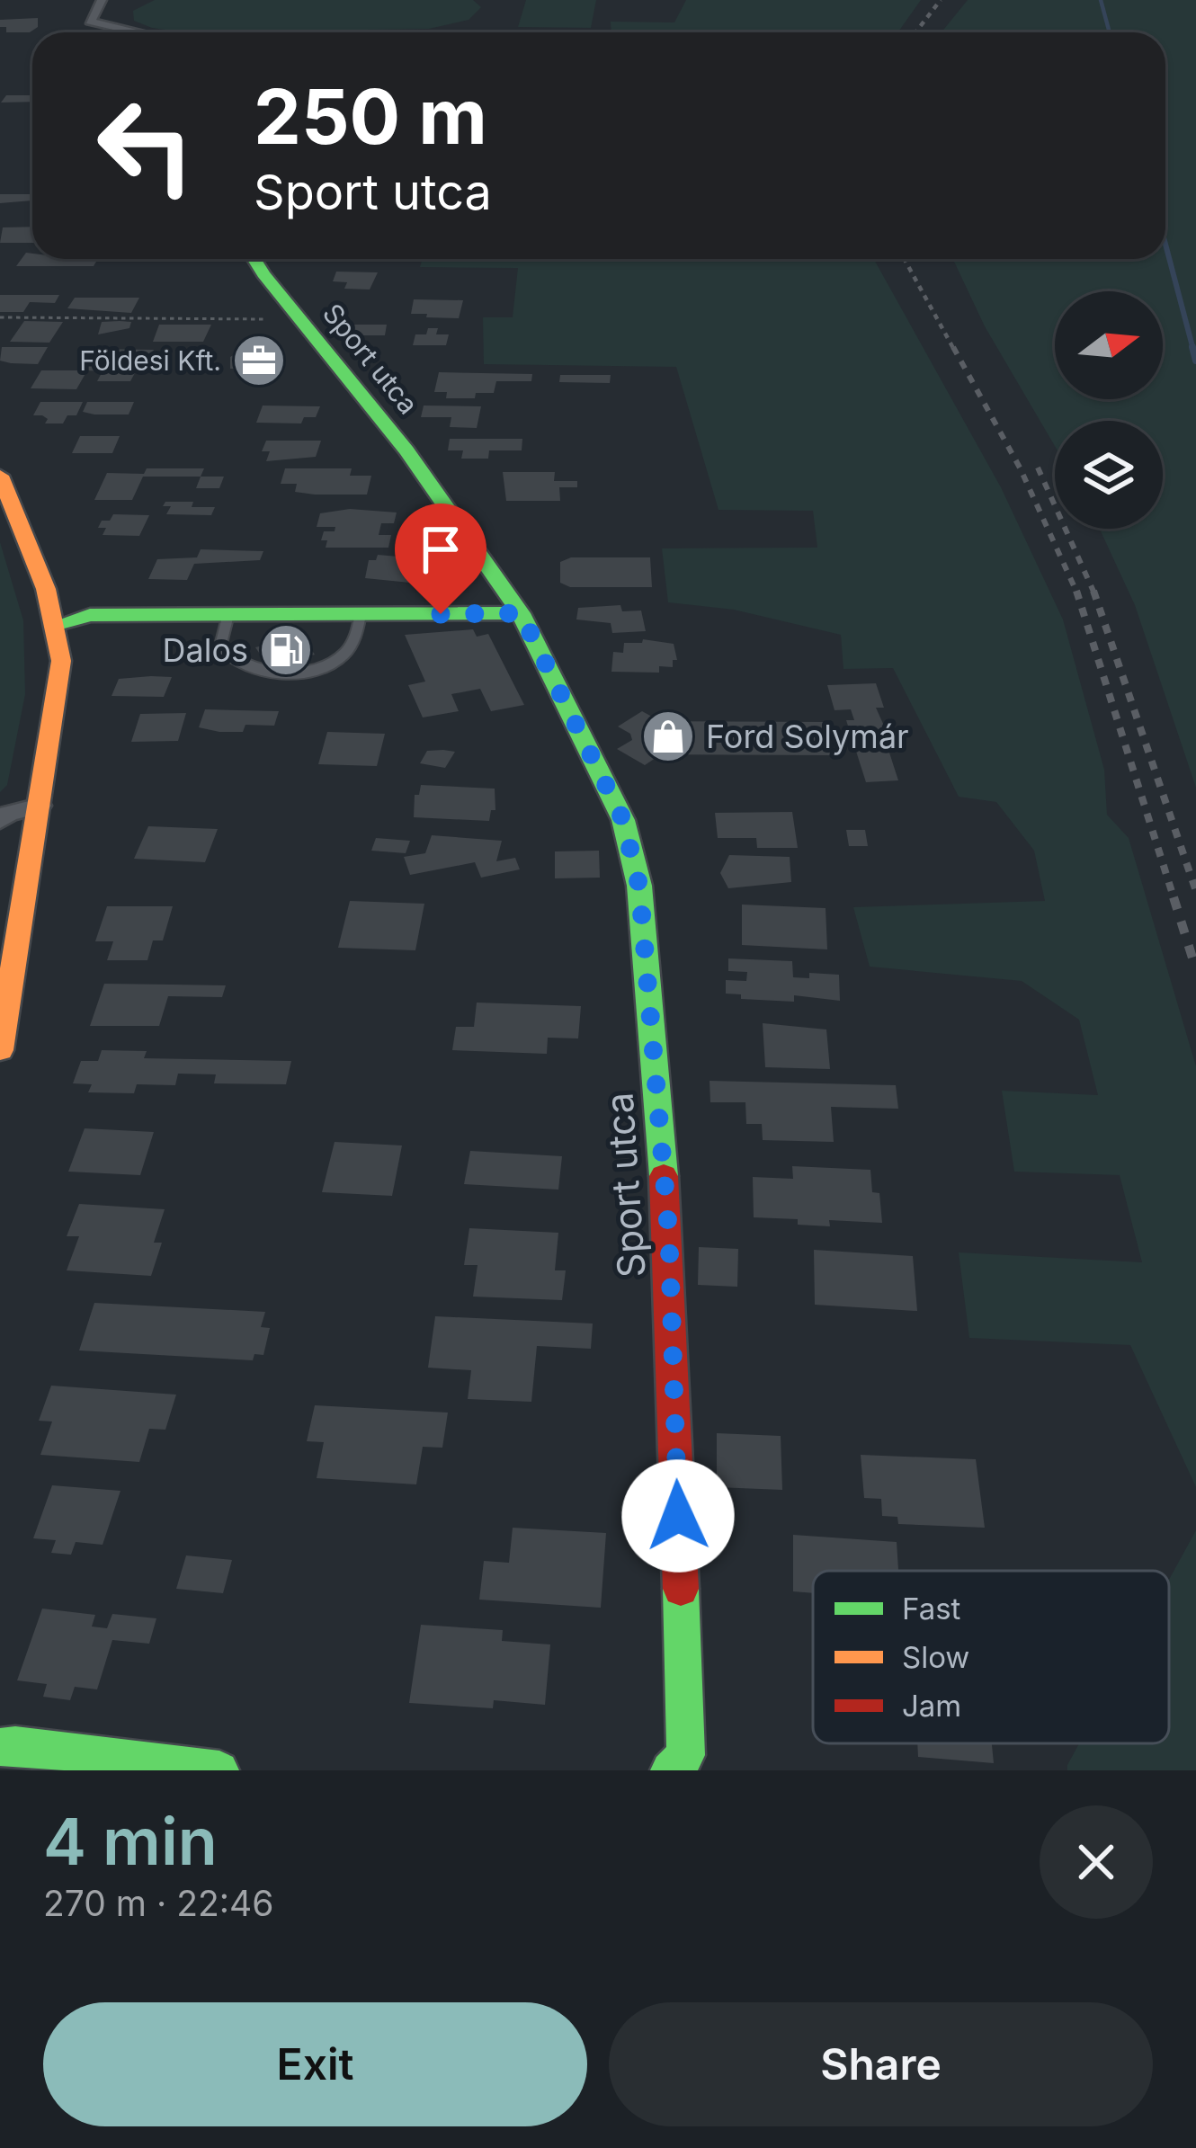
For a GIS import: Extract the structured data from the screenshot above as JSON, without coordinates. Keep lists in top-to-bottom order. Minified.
{"streets":{"street":["Sport utca"]},"places":{"office":["Földesi Kft."],"fuel station":["Dalos"],"shop":["Ford Solymár"]},"legend":["Fast","Slow","Jam"],"north":"right","page":{"turn":["250 m","Sport utca"],"heading":["4 min","270 m · 22:46"],"buttons":["Exit","Share"]}}
